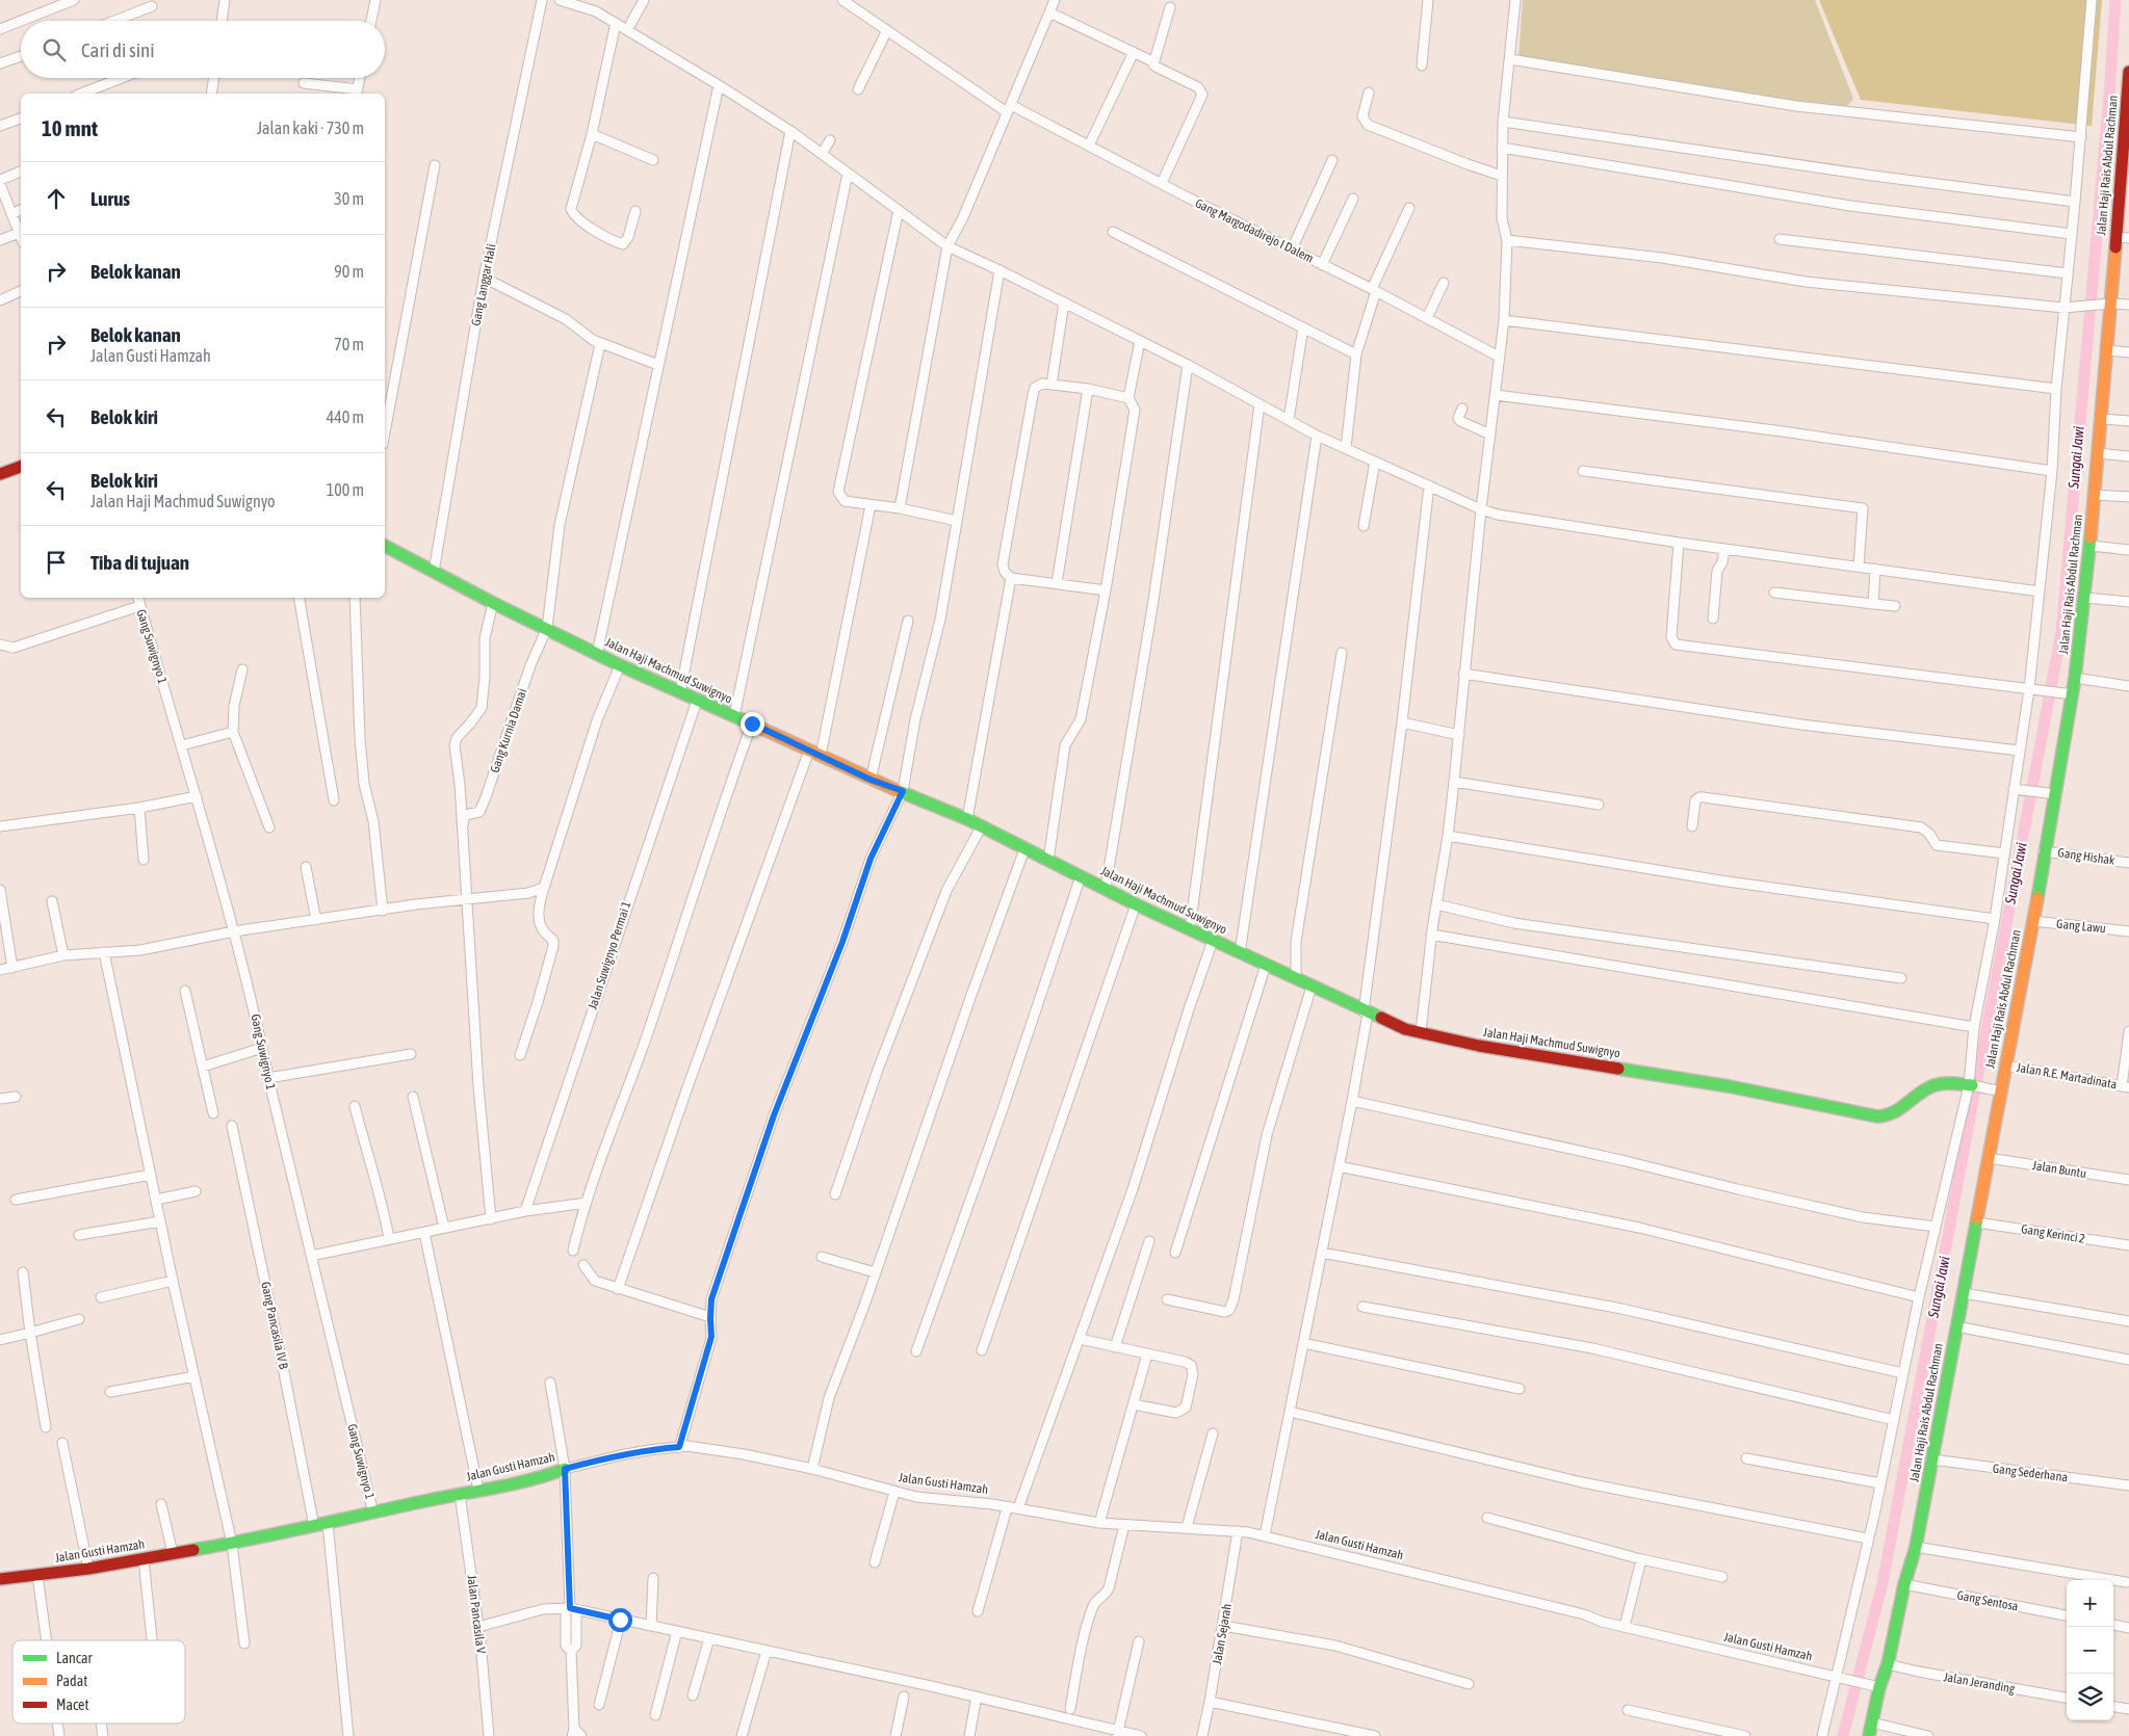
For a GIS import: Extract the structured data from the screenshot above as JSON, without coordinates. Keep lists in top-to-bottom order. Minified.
{"streets":{"street":["Jalan Haji Rais Abdul Rachman","Gang Margodadirejo I Dalem","Gang Langgar Hali","Gang Suwignyo 1","Jalan Haji Machmud Suwignyo","Gang Kurnia Damai","Gang Hishak","Gang Lawu","Jalan Suwignyo Permai 1","Jalan R.E. Martadinata","Jalan Buntu","Gang Kerinci 2","Gang Pancasila IV B","Jalan Gusti Hamzah","Gang Sederhana","Gang Sentosa","Jalan Pancasila V","Jalan Sejarah","Jalan Jeranding"]},"crossings":[["Jalan Haji Rais Abdul Rachman","Gang Hishak"],["Jalan Haji Rais Abdul Rachman","Gang Lawu"],["Jalan Haji Rais Abdul Rachman","Jalan R.E. Martadinata"],["Jalan Haji Rais Abdul Rachman","Jalan Buntu"],["Jalan Haji Rais Abdul Rachman","Gang Kerinci 2"],["Jalan Haji Rais Abdul Rachman","Jalan Gusti Hamzah"],["Jalan Haji Rais Abdul Rachman","Gang Sederhana"],["Jalan Haji Rais Abdul Rachman","Gang Sentosa"],["Jalan Haji Rais Abdul Rachman","Jalan Jeranding"],["Gang Langgar Hali","Jalan Haji Machmud Suwignyo"],["Gang Suwignyo 1","Jalan Gusti Hamzah"],["Jalan Haji Machmud Suwignyo","Gang Kurnia Damai"],["Jalan Haji Machmud Suwignyo","Jalan Suwignyo Permai 1"],["Gang Pancasila IV B","Jalan Gusti Hamzah"],["Jalan Gusti Hamzah","Jalan Pancasila V"],["Jalan Gusti Hamzah","Jalan Sejarah"]],"water":["Sungai Jawi"],"legend":["Lancar","Padat","Macet"],"page":{"search":"Cari di sini","heading":["10 mnt","Jalan kaki · 730 m"],"list":[["Lurus","30 m"],["Belok kanan","90 m"],["Belok kanan","Jalan Gusti Hamzah","70 m"],["Belok kiri","440 m"],["Belok kiri","Jalan Haji Machmud Suwignyo","100 m"],"Tiba di tujuan"],"map_buttons":["+","−"]}}
